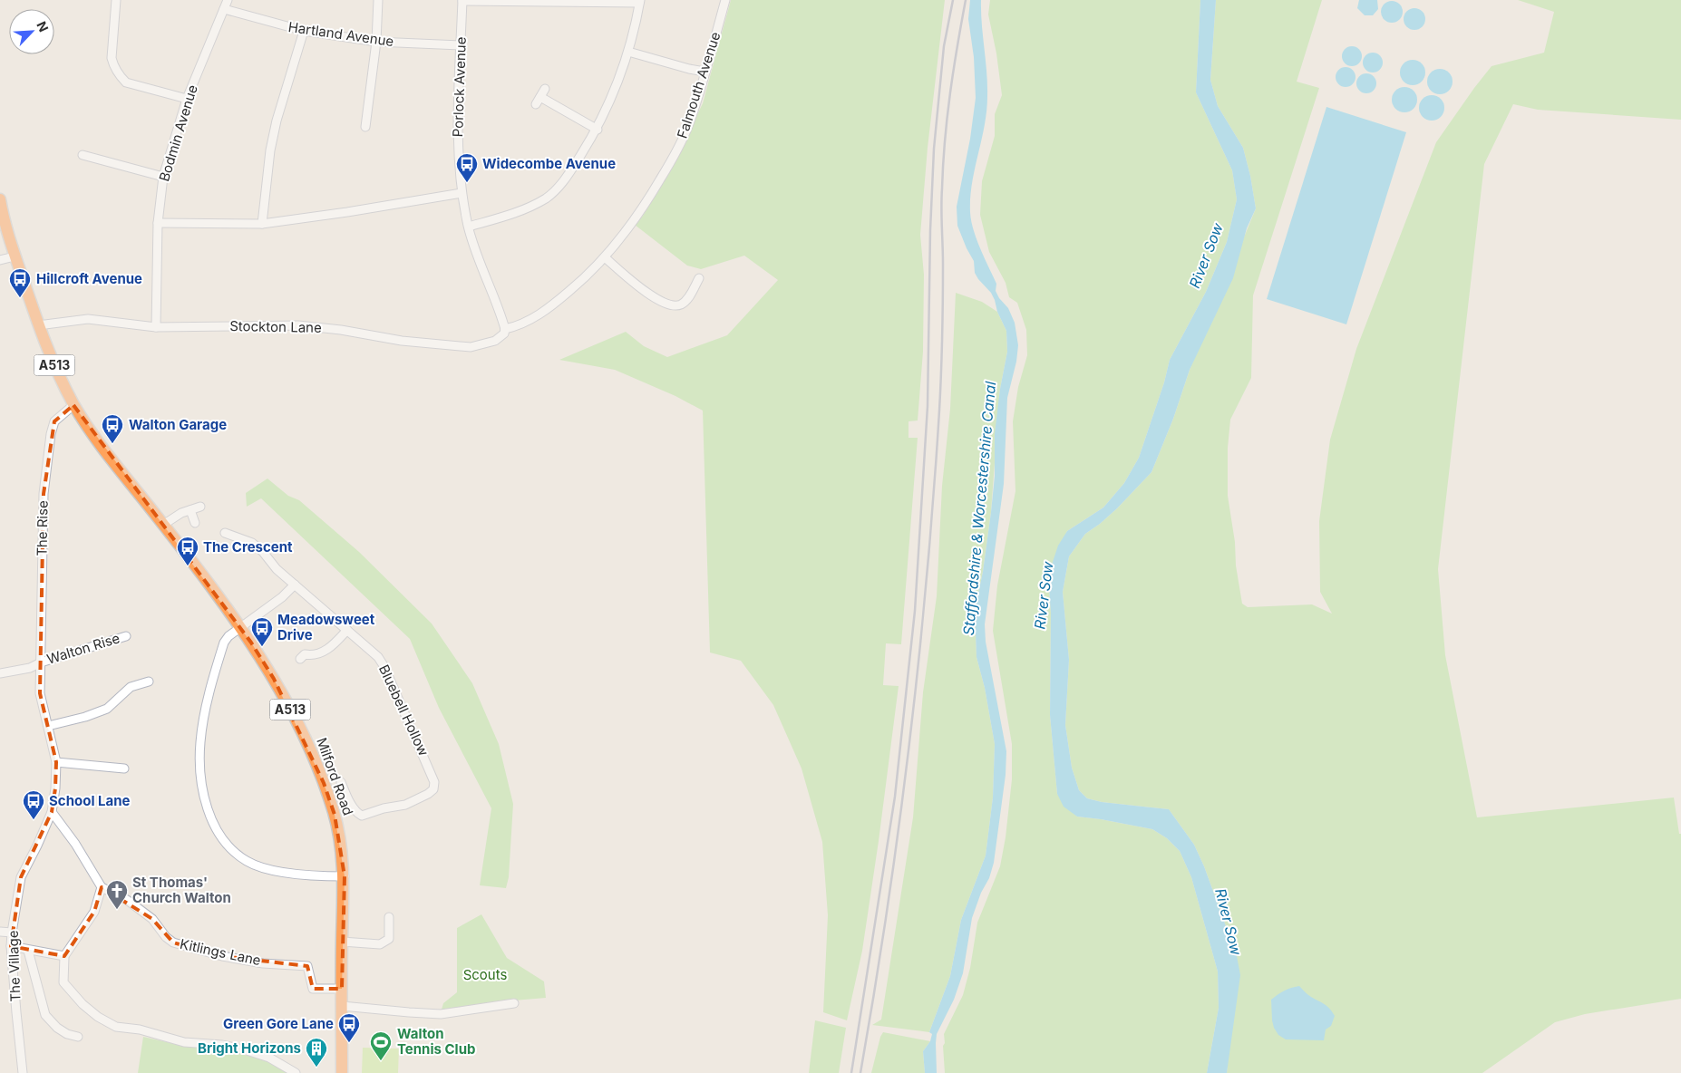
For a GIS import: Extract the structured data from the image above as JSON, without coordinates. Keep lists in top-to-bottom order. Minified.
{"streets":{"highway":["A513","Milford Road"],"street":["Hartland Avenue","Falmouth Avenue","Porlock Avenue","Bodmin Avenue","Stockton Lane","The Rise","Walton Rise","Bluebell Hollow","Kitlings Lane","The Village"]},"crossings":[["Hartland Avenue","Porlock Avenue"],["Hartland Avenue","Bodmin Avenue"],["Falmouth Avenue","Porlock Avenue"],["Falmouth Avenue","Stockton Lane"],["Porlock Avenue","Stockton Lane"],["Bodmin Avenue","Stockton Lane"],["Stockton Lane","A513"],["Stockton Lane","Milford Road"],["A513","Milford Road"],["The Rise","Walton Rise"],["The Rise","Milford Road"],["The Rise","The Village"],["Walton Rise","The Village"],["Milford Road","Kitlings Lane"]],"water":["River Sow","Staffordshire & Worcestershire Canal"],"parks":["Scouts"],"places":{"bus stop":["Widecombe Avenue","Hillcroft Avenue","Walton Garage","The Crescent","Meadowsweet Drive","School Lane","Green Gore Lane"],"church":["St Thomas' Church Walton"],"sports":["Walton Tennis Club"],"building":["Bright Horizons"]},"north":"top right"}
